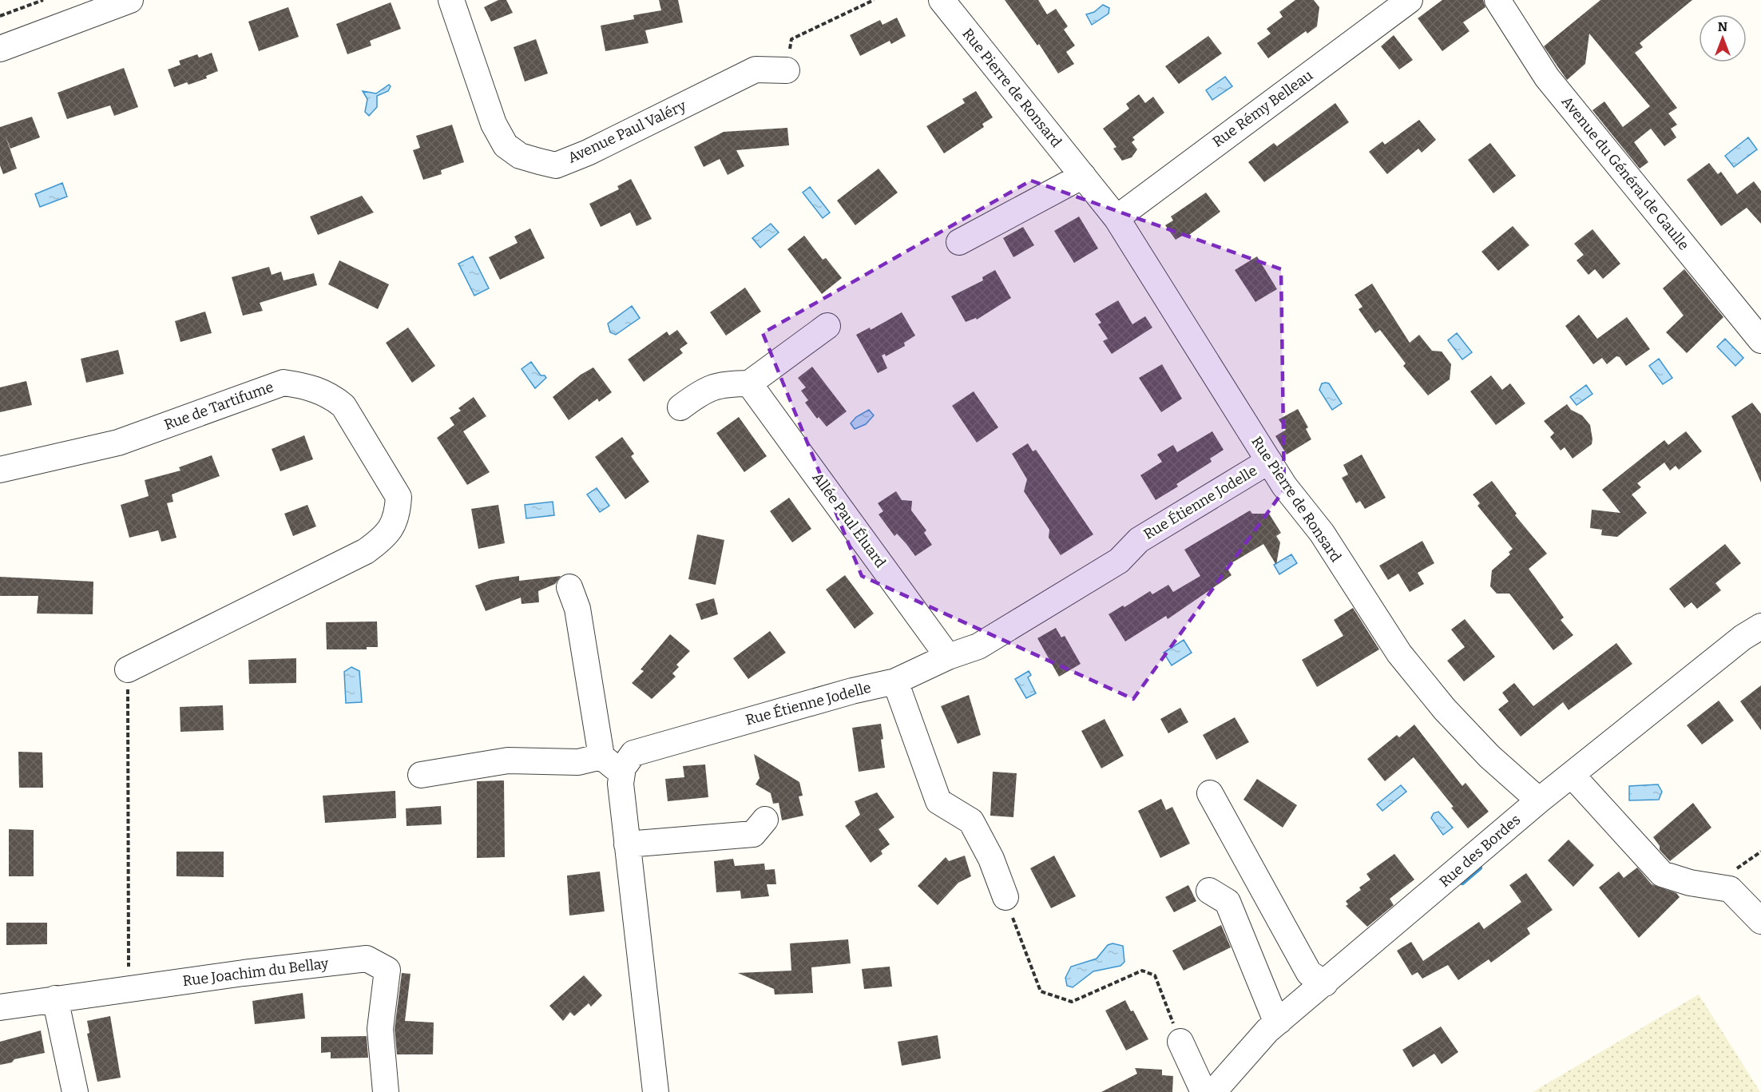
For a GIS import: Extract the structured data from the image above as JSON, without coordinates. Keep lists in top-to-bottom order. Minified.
{"streets":{"street":["Rue Pierre de Ronsard","Rue Rémy Belleau","Avenue Paul Valéry","Avenue du Général de Gaulle","Rue de Tartifume","Rue Étienne Jodelle","Allée Paul Éluard","Rue des Bordes","Rue Joachim du Bellay"]},"crossings":[["Rue Pierre de Ronsard","Rue Rémy Belleau"],["Rue Pierre de Ronsard","Rue Étienne Jodelle"],["Rue Pierre de Ronsard","Rue des Bordes"],["Rue Étienne Jodelle","Allée Paul Éluard"]],"north":"top"}
